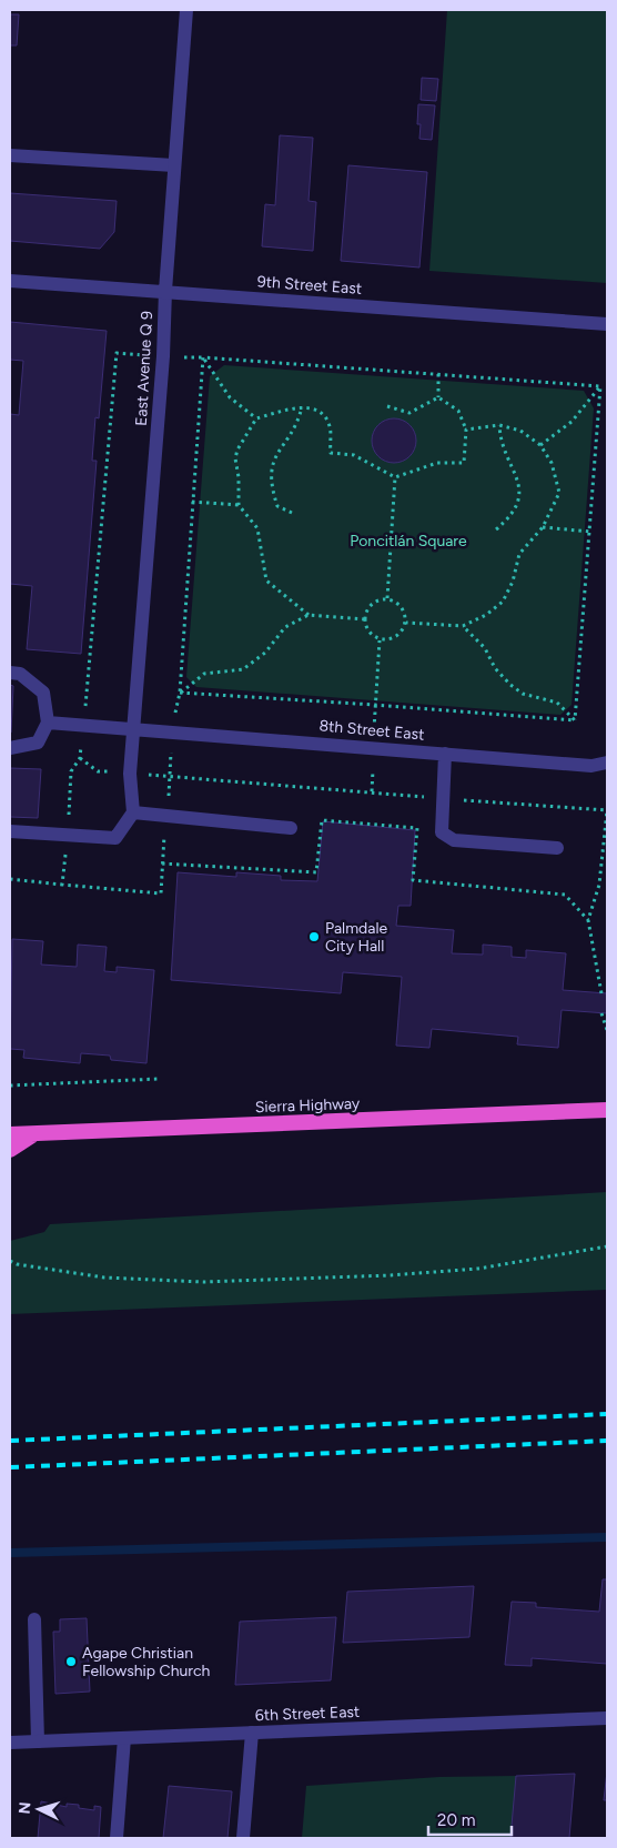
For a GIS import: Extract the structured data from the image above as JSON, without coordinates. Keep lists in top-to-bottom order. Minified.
{"streets":{"highway":["Sierra Highway"],"street":["9th Street East","East Avenue Q 9","8th Street East","6th Street East"]},"crossings":[["9th Street East","East Avenue Q 9"],["East Avenue Q 9","8th Street East"]],"parks":["Poncitlán Square"],"places":["Palmdale City Hall","Agape Christian Fellowship Church"],"scale_bar":"20 m","north":"left"}
